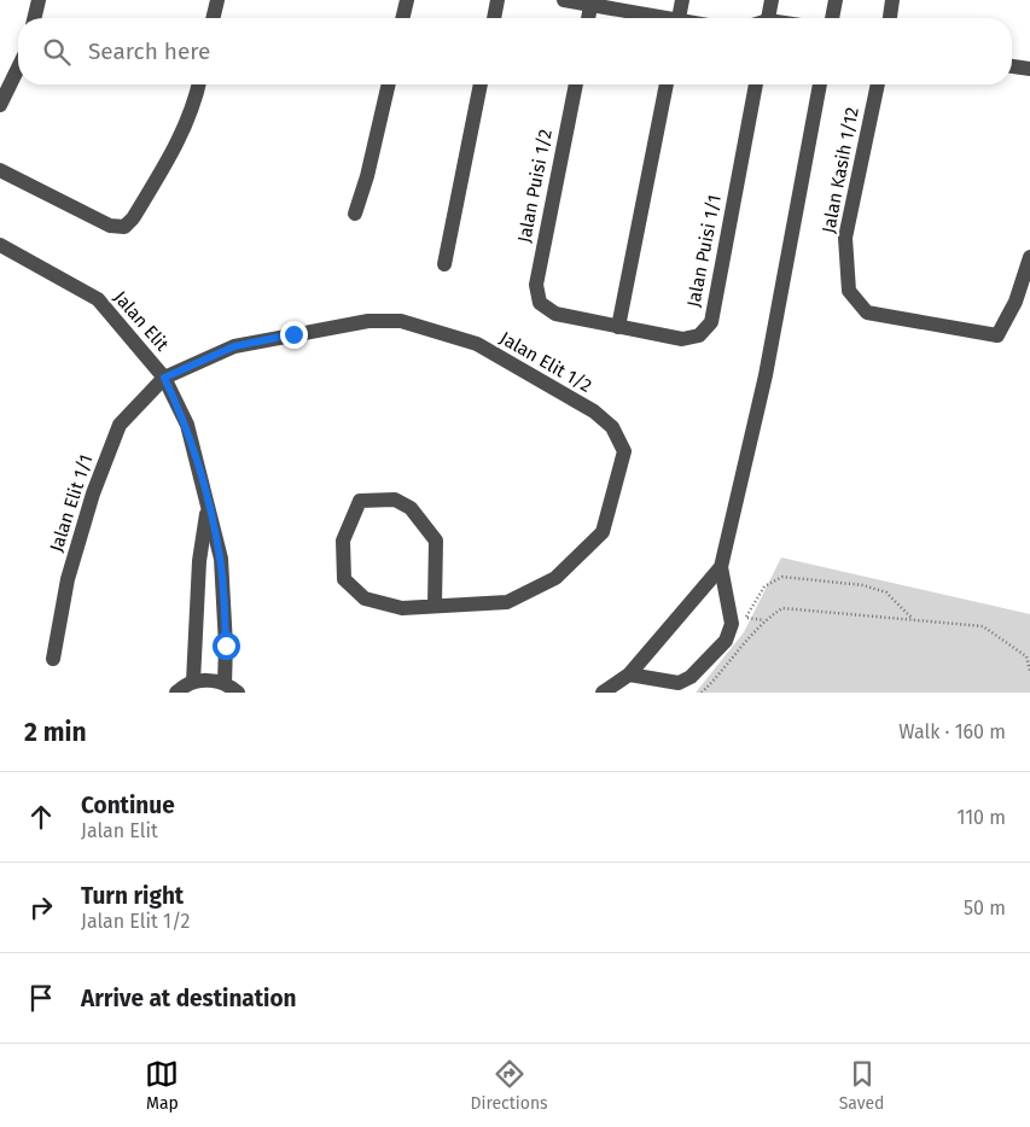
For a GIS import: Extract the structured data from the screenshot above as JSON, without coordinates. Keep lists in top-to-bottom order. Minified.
{"streets":{"street":["Jalan Kasih 1/12","Jalan Puisi 1/2","Jalan Puisi 1/1","Jalan Elit","Jalan Elit 1/2","Jalan Elit 1/1"]},"crossings":[["Jalan Puisi 1/2","Jalan Puisi 1/1"],["Jalan Elit","Jalan Elit 1/2"],["Jalan Elit","Jalan Elit 1/1"],["Jalan Elit 1/2","Jalan Elit 1/1"]],"page":{"search":"Search here","heading":["2 min","Walk · 160 m"],"list":[["Continue","Jalan Elit","110 m"],["Turn right","Jalan Elit 1/2","50 m"],"Arrive at destination"],"nav":["Map","Directions","Saved"]}}
